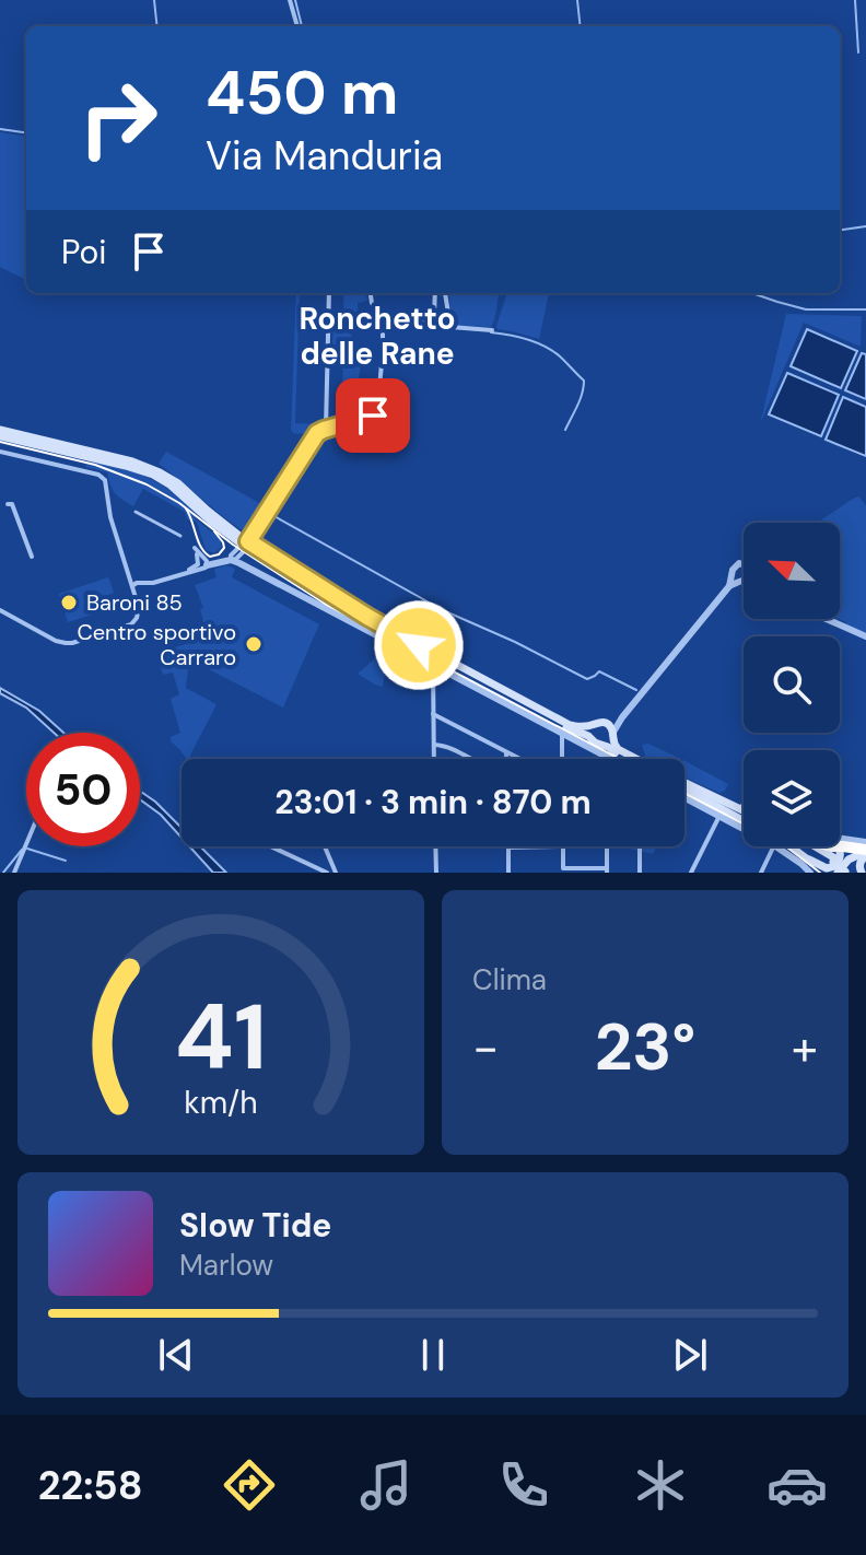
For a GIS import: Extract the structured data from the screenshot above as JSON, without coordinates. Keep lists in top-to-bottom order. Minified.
{"districts":["Ronchetto delle Rane"],"places":["Baroni 85","Centro sportivo Carraro"],"north":"top left","page":{"turn":["450 m","Via Manduria"],"then":"Poi","limit":"50","trip":"23:01 · 3 min · 870 m","tile":"Clima","heat":["−","23°","+"],"song":["Slow Tide","Marlow"],"tabs":"22:58","gauge":["41","km/h"]}}
